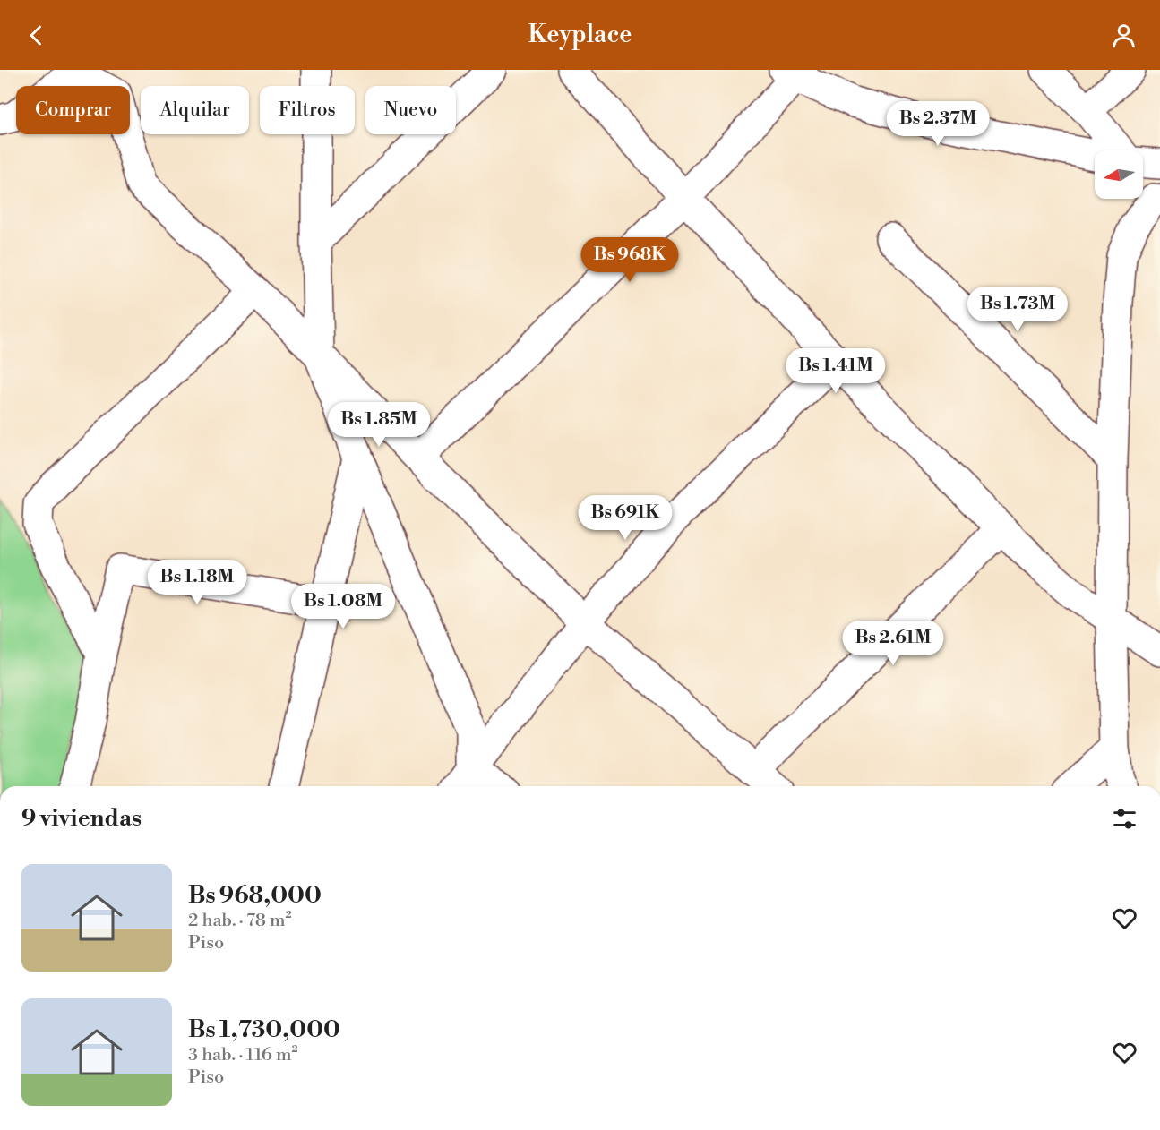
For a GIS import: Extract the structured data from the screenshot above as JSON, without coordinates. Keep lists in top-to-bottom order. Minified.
{"north":"left","page":{"header":"Keyplace","chip":["Comprar","Alquilar","Filtros","Nuevo"],"price":["Bs 2.37M","Bs 968K","Bs 1.73M","Bs 1.41M","Bs 1.85M","Bs 691K","Bs 1.18M","Bs 1.08M","Bs 2.61M"],"heading":"9 viviendas","list":[{"name":"Bs 968,000","note":"2 hab. · 78 m² · Piso"},{"name":"Bs 1,730,000","note":"3 hab. · 116 m² · Piso"}]}}
